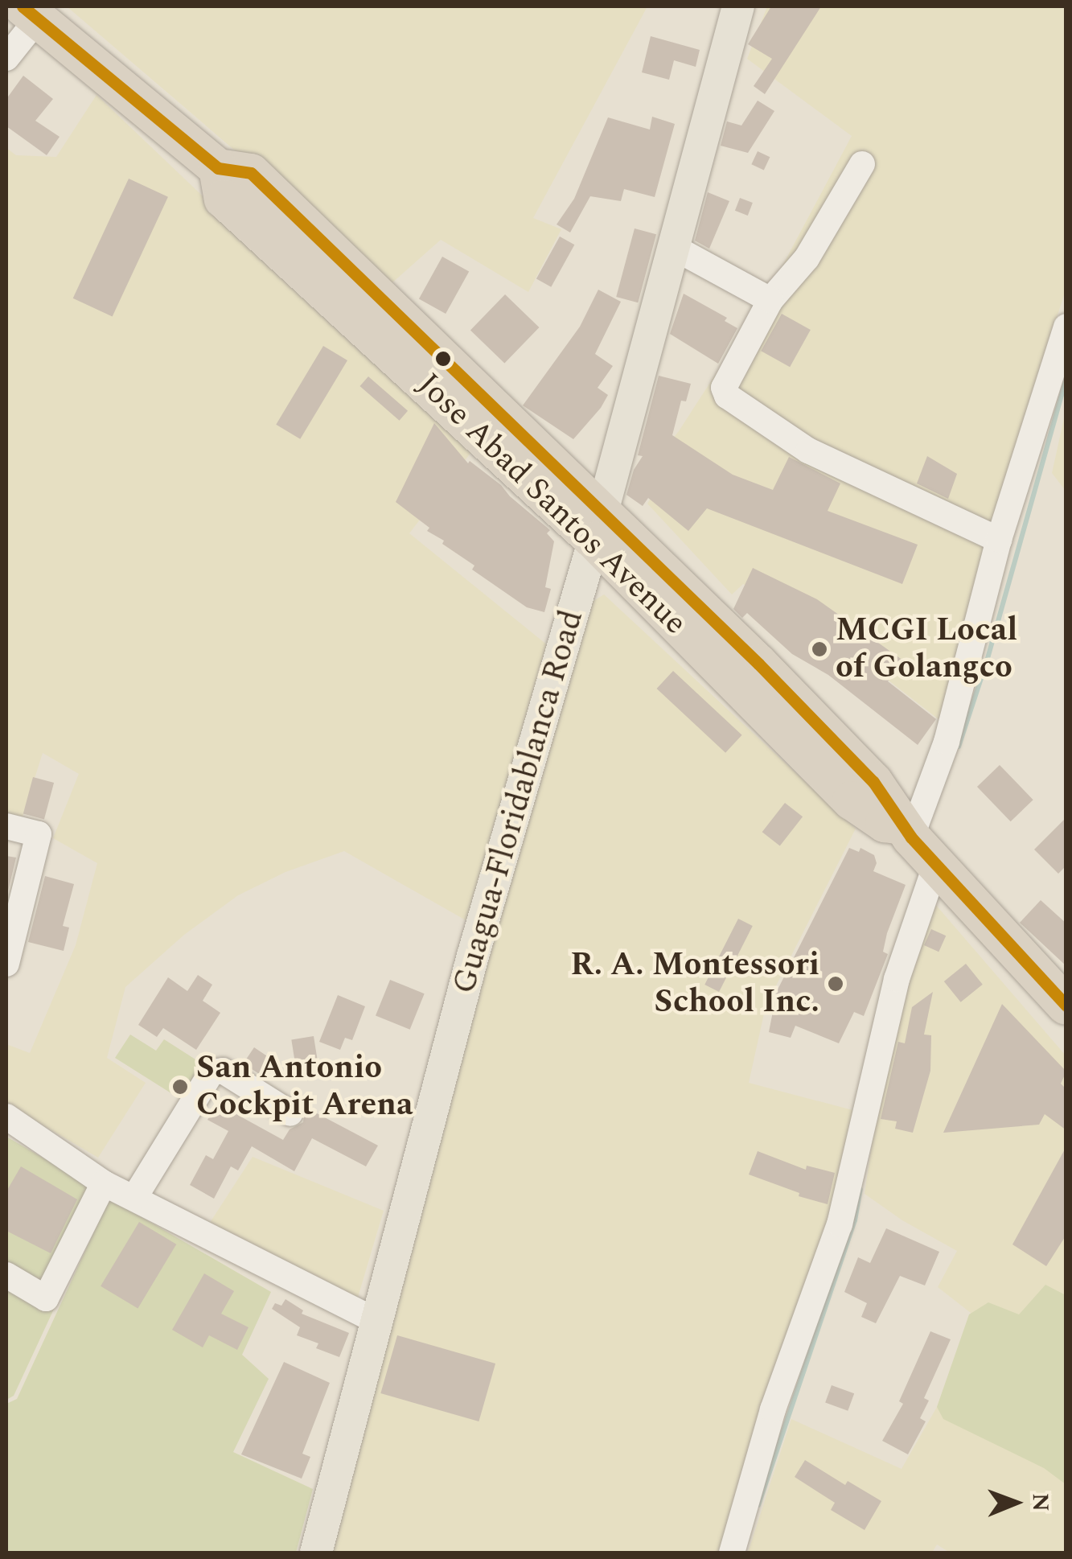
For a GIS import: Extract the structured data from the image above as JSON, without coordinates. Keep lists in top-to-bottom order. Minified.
{"streets":{"highway":["Jose Abad Santos Avenue"],"main road":["Guagua-Floridablanca Road"]},"crossings":[["Jose Abad Santos Avenue","Guagua-Floridablanca Road"]],"places":["MCGI Local of Golangco","R. A. Montessori School Inc.","San Antonio Cockpit Arena"],"north":"right"}
